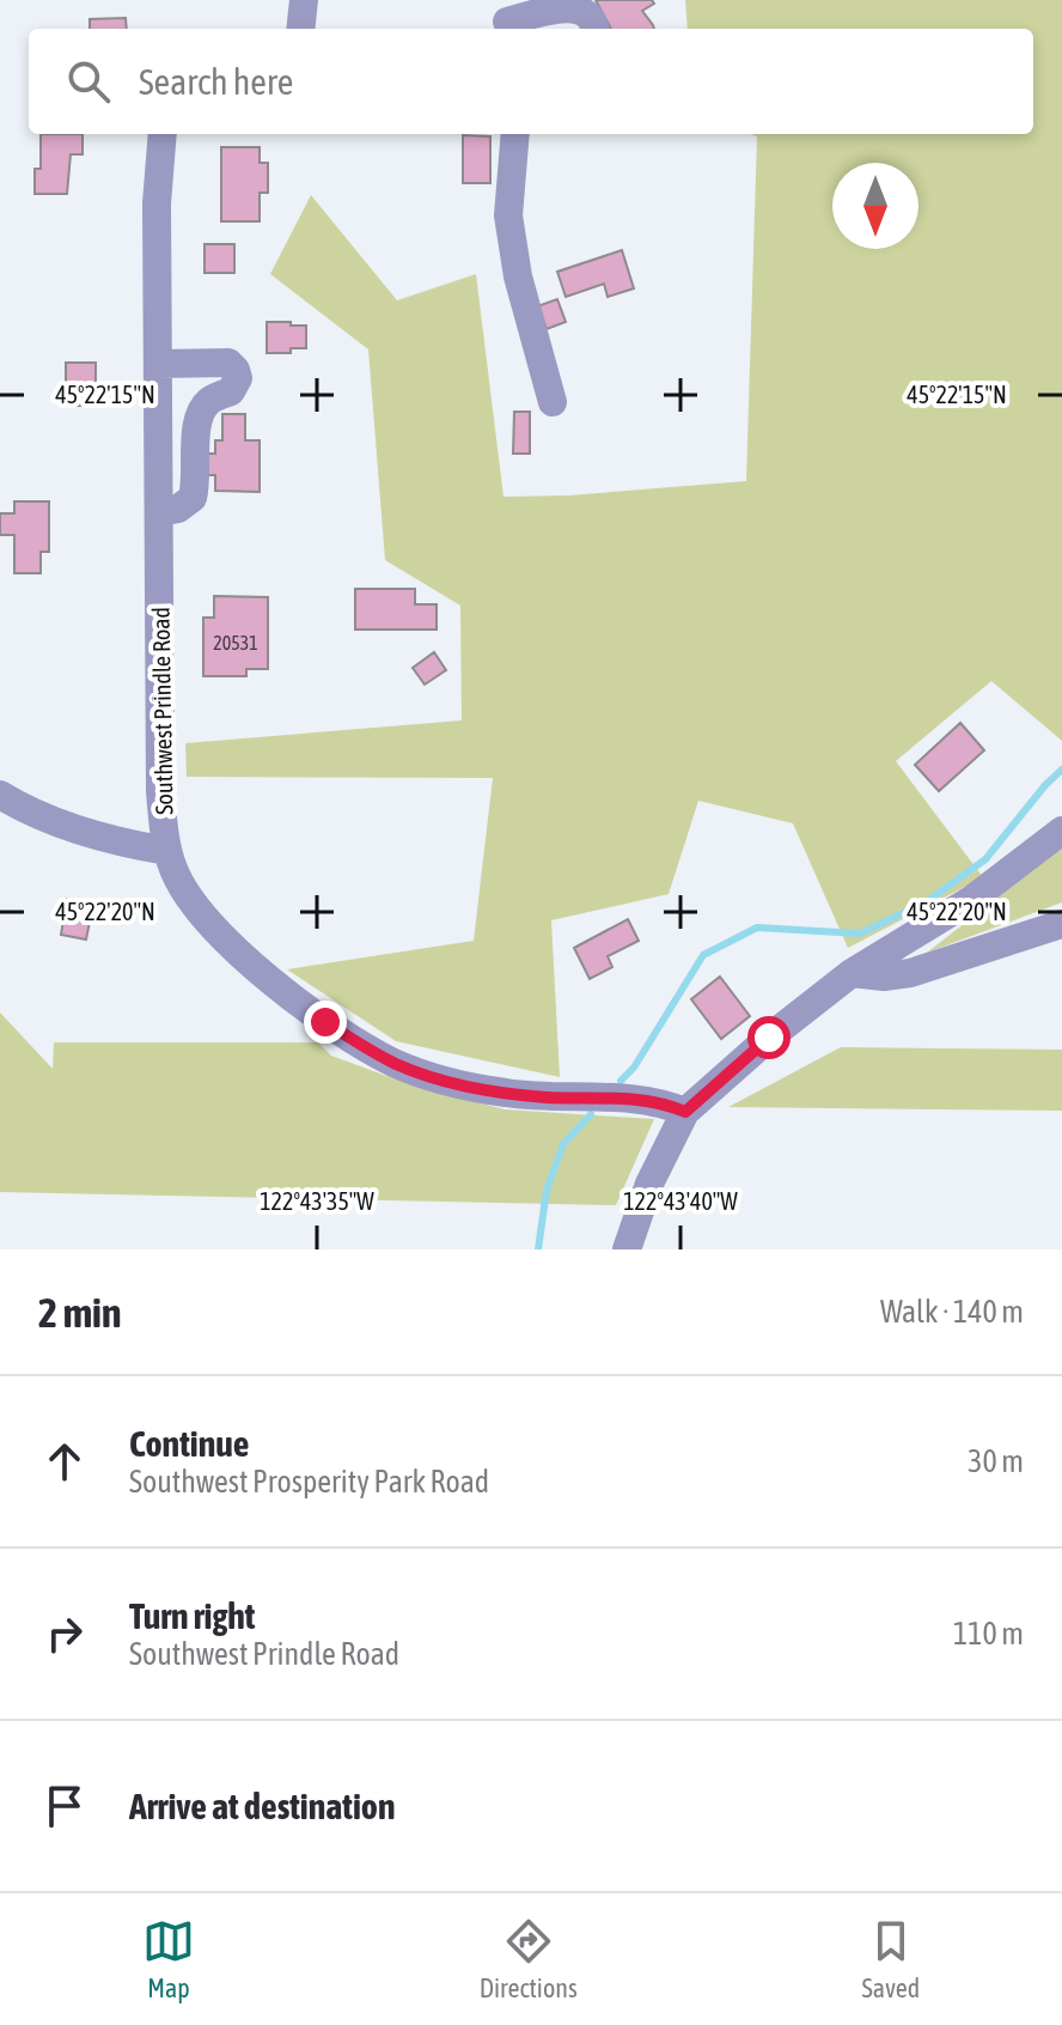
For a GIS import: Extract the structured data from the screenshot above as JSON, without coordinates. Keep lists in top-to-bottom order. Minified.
{"streets":{"street":["Southwest Prindle Road"]},"house_numbers":["20531"],"north":"bottom","page":{"search":"Search here","heading":["2 min","Walk · 140 m"],"list":[["Continue","Southwest Prosperity Park Road","30 m"],["Turn right","Southwest Prindle Road","110 m"],"Arrive at destination"],"nav":["Map","Directions","Saved"]},"coordinates":["45°22'15\"N","45°22'20\"N","122°43'35\"W","122°43'40\"W"]}
